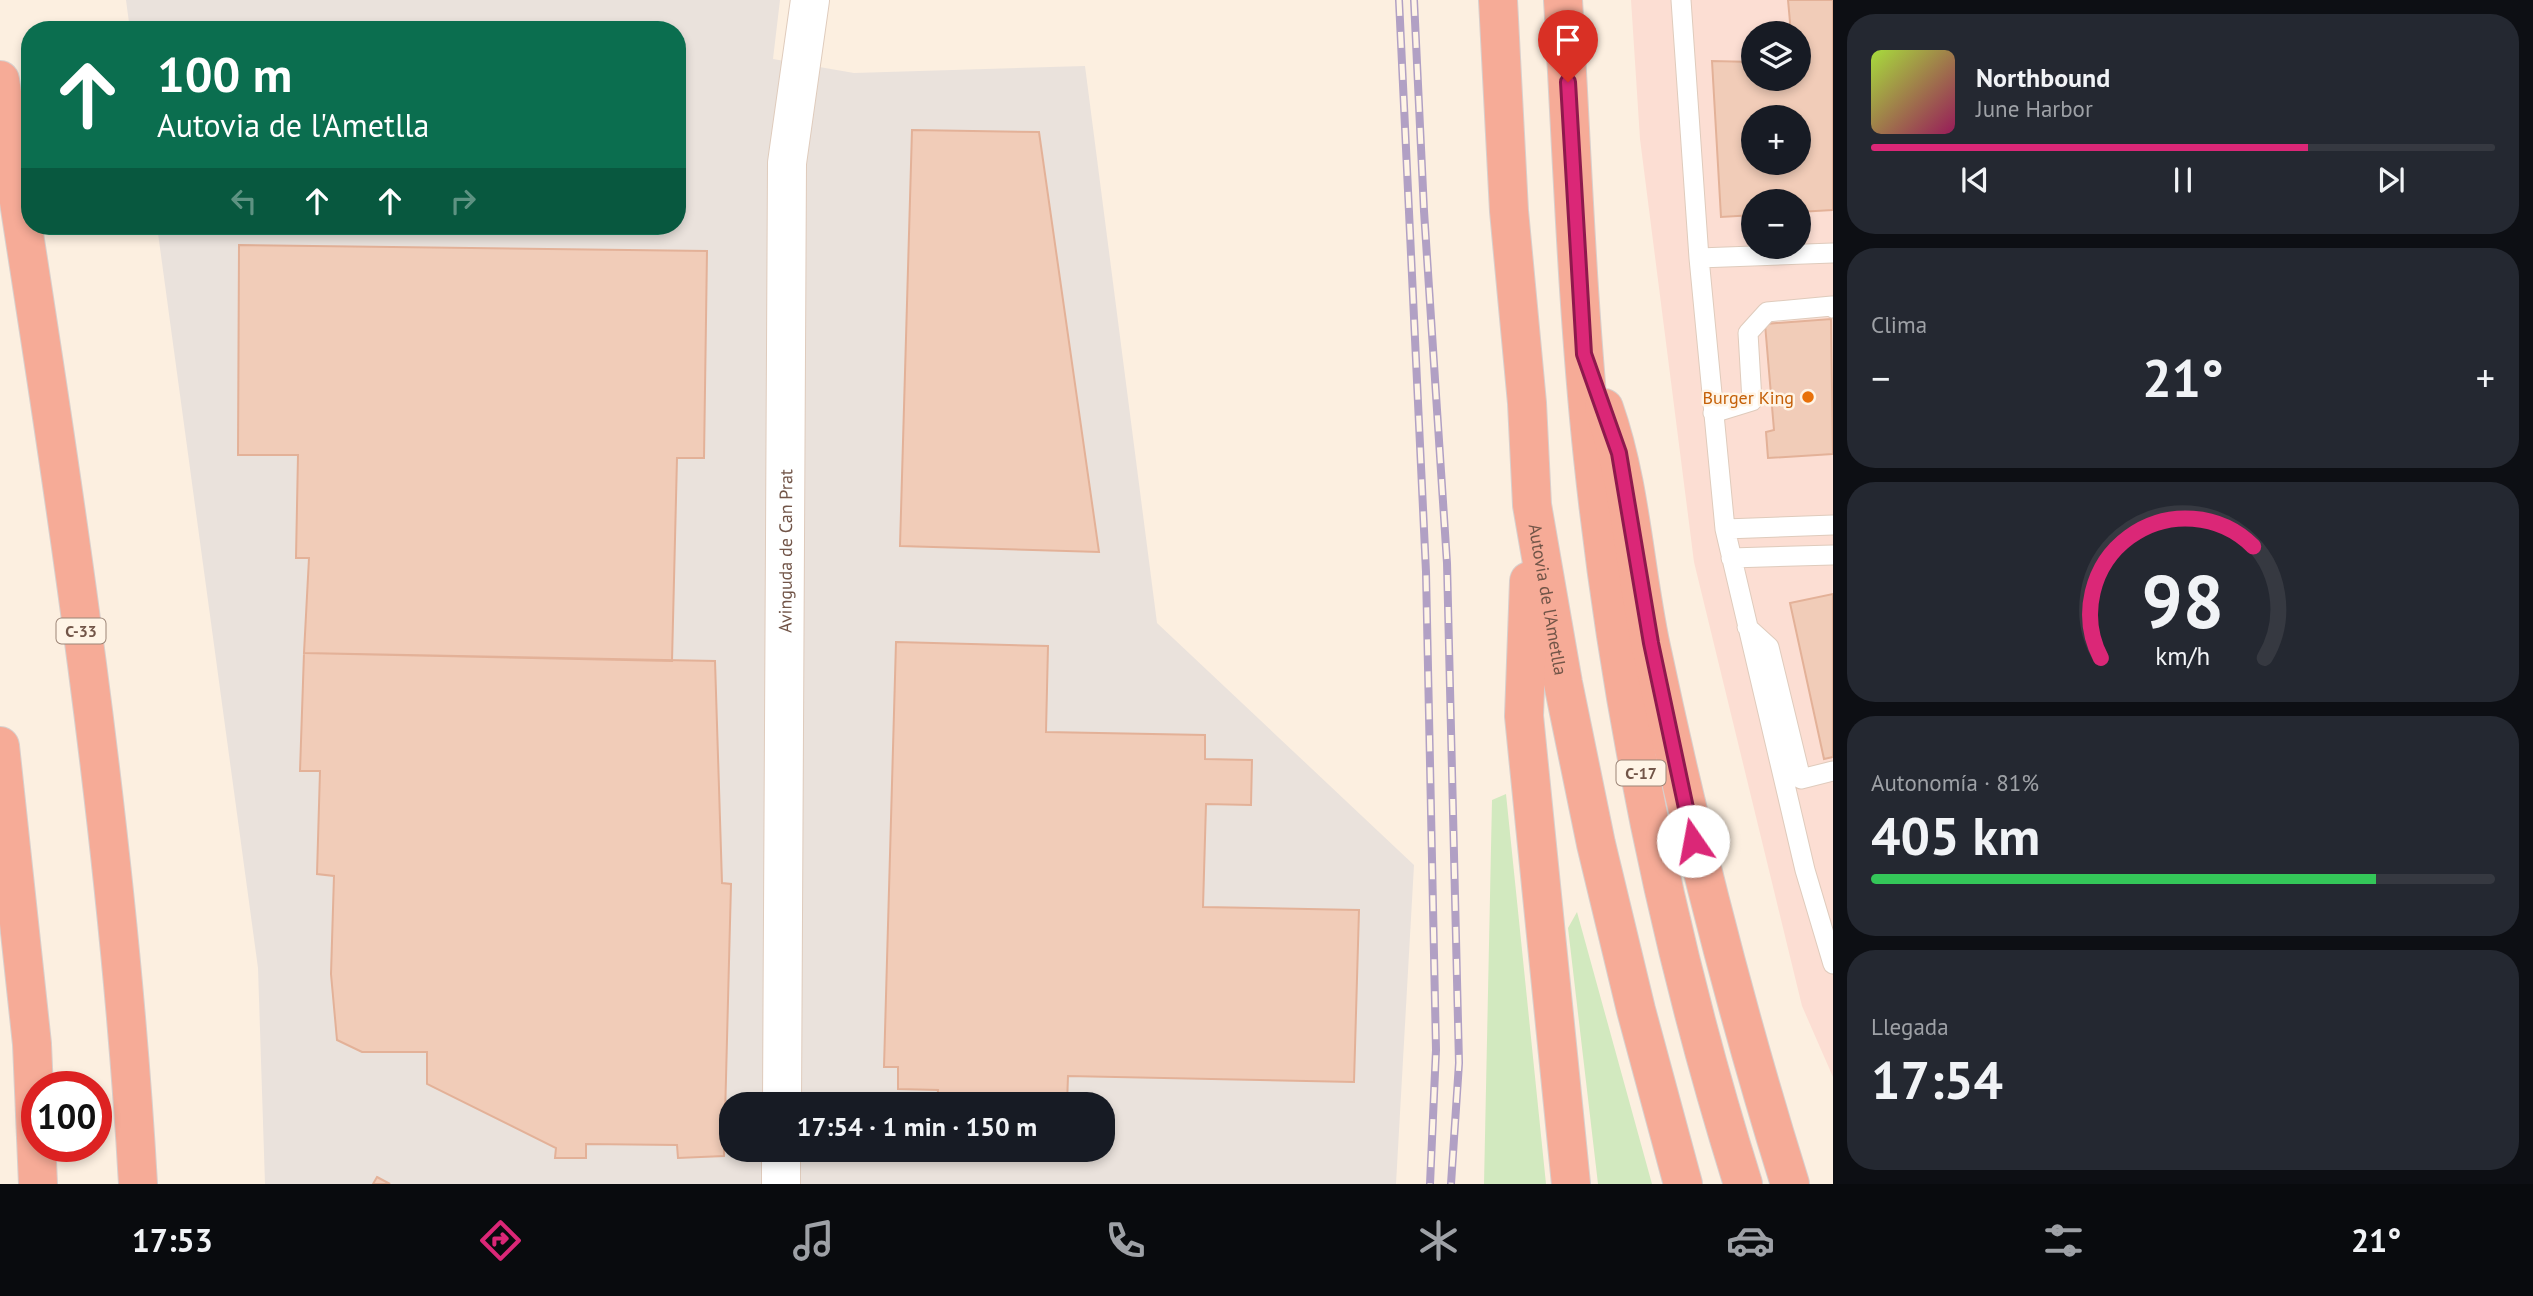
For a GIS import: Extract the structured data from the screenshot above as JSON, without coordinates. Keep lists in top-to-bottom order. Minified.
{"streets":{"highway":["Autovia de l'Ametlla","C-33","C-17"],"street":["Avinguda de Can Prat"]},"places":["Burger King"],"page":{"map_buttons":["+","−"],"turn":["100 m","Autovia de l'Ametlla"],"song":["Northbound","June Harbor"],"tile":["Clima",["Autonomía · 81%","405 km"],["Llegada","17:54"]],"heat":["−","21°","+"],"limit":"100","trip":"17:54 · 1 min · 150 m","tabs":["17:53","21°"],"gauge":["98","km/h"]}}
